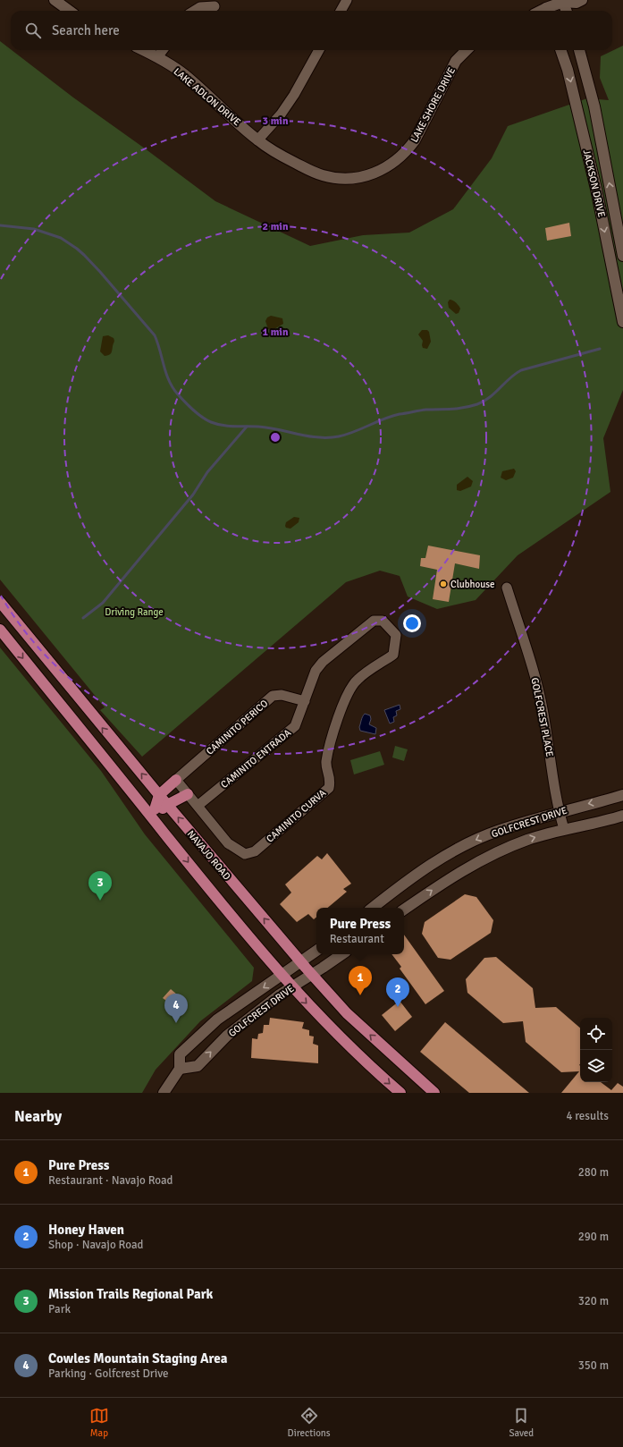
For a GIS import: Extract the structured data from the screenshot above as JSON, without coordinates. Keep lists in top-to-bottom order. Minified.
{"streets":{"main road":["LAKE ADLON DRIVE","LAKE SHORE DRIVE","JACKSON DRIVE","GOLFCREST DRIVE","NAVAJO ROAD"],"street":["GOLFCREST PLACE","CAMINITO PERICO","CAMINITO ENTRADA","CAMINITO CURVA"]},"crossings":[["LAKE ADLON DRIVE","LAKE SHORE DRIVE"],["GOLFCREST PLACE","GOLFCREST DRIVE"],["CAMINITO PERICO","CAMINITO ENTRADA"],["CAMINITO ENTRADA","CAMINITO CURVA"],["GOLFCREST DRIVE","NAVAJO ROAD"]],"parks":["Driving Range"],"places":["Clubhouse"],"page":{"search":"Search here","pins":["3","1","2","4"],"popup":["Pure Press","Restaurant"],"heading":["Nearby","4 results"],"list":[{"mark":"1","name":"Pure Press","note":"Restaurant · Navajo Road","value":"280 m"},{"mark":"2","name":"Honey Haven","note":"Shop · Navajo Road","value":"290 m"},{"mark":"3","name":"Mission Trails Regional Park","note":"Park","value":"320 m"},{"mark":"4","name":"Cowles Mountain Staging Area","note":"Parking · Golfcrest Drive","value":"350 m"}],"nav":["Map","Directions","Saved"]},"rings":["3 min","2 min","1 min"]}
